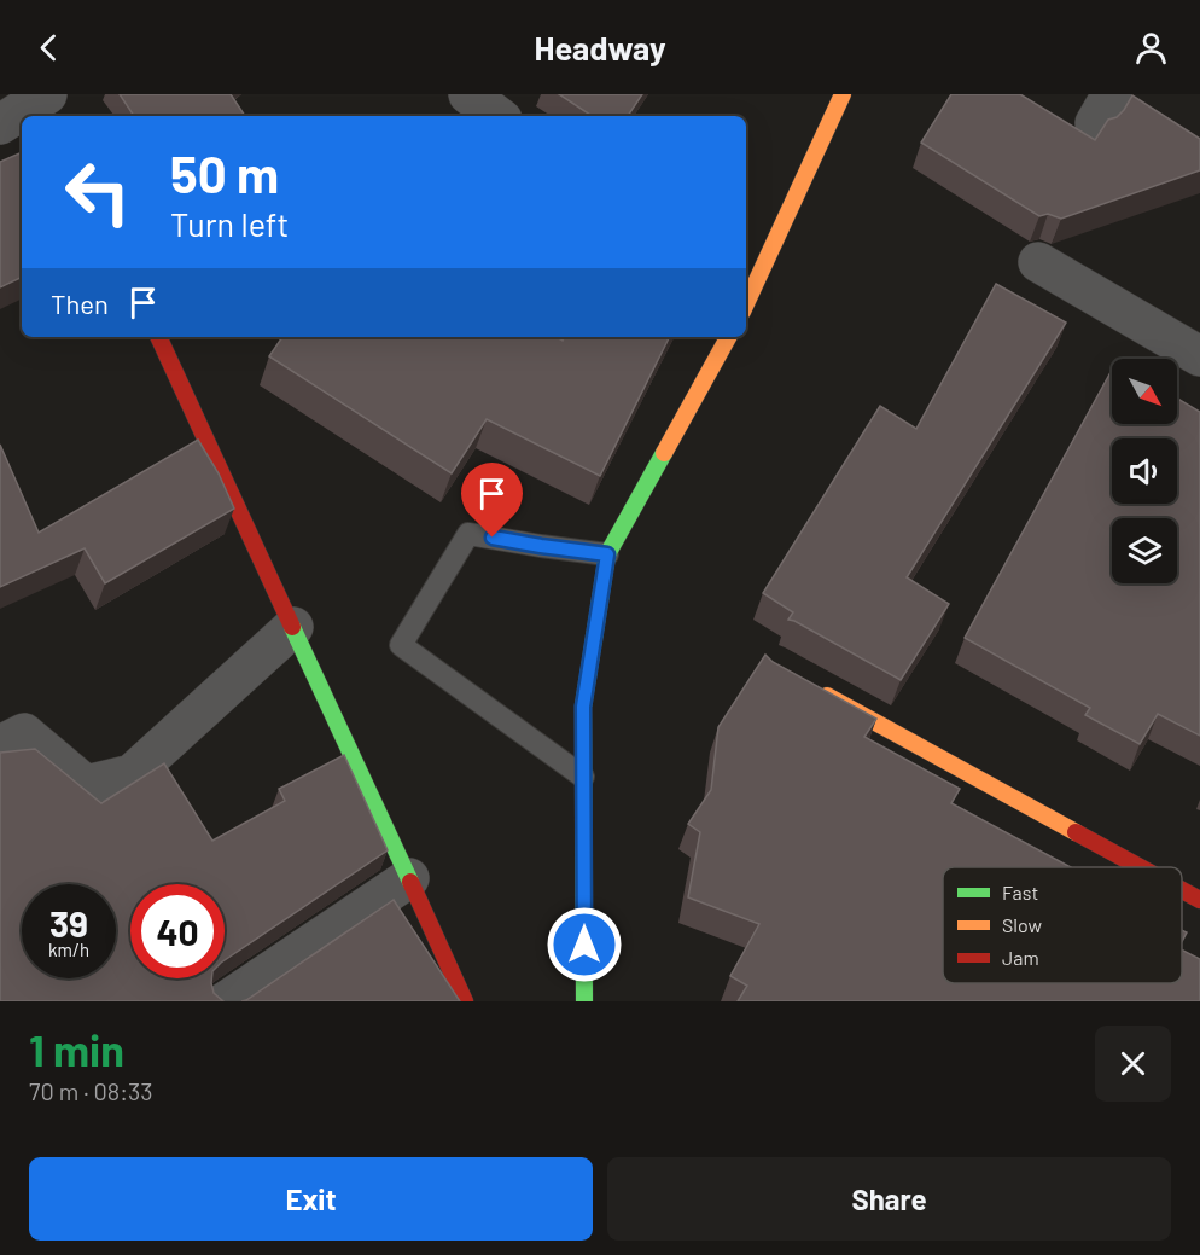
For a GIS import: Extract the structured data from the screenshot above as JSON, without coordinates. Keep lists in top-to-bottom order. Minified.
{"legend":["Fast","Slow","Jam"],"north":"bottom right","page":{"header":"Headway","turn":["50 m","Turn left"],"then":"Then","speed":"39 km/h","limit":"40","heading":["1 min","70 m · 08:33"],"buttons":["Exit","Share"]}}
